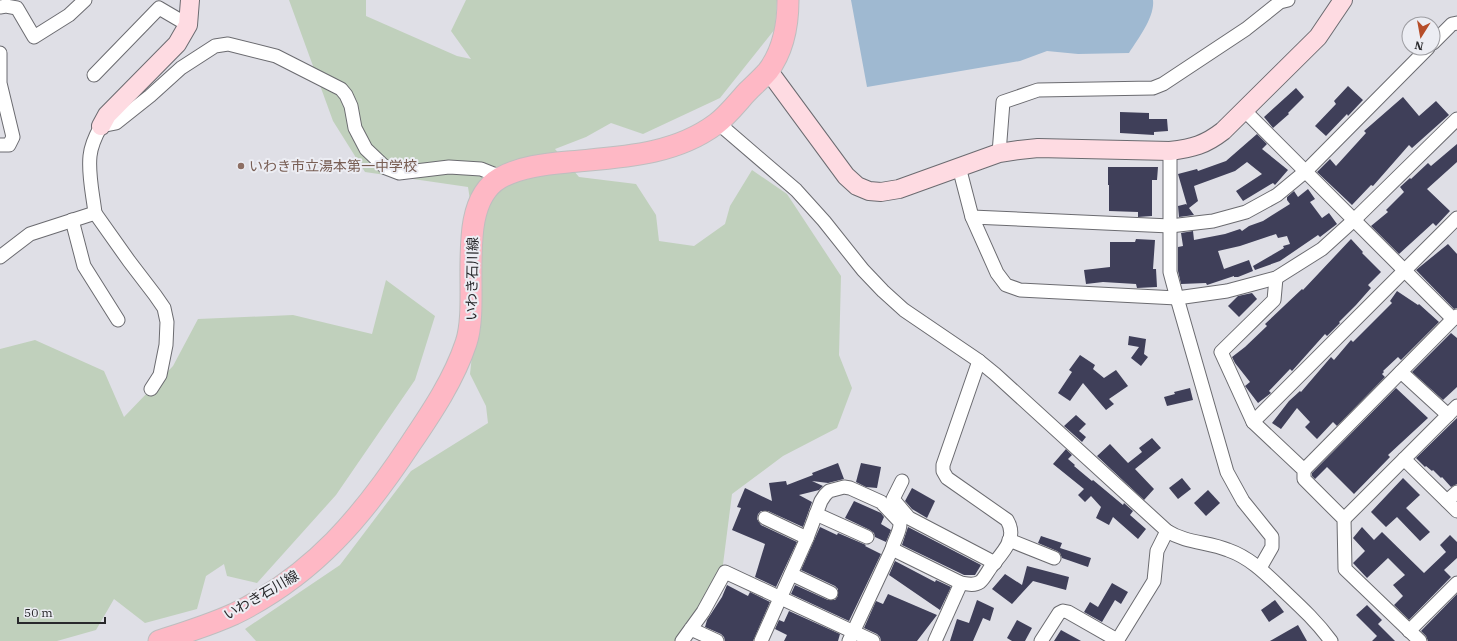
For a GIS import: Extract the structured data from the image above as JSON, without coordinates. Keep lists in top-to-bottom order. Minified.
{"streets":{"main road":["いわき石川線"]},"places":["いわき市立湯本第一中学校"],"scale_bar":"50 m","north":"bottom"}
